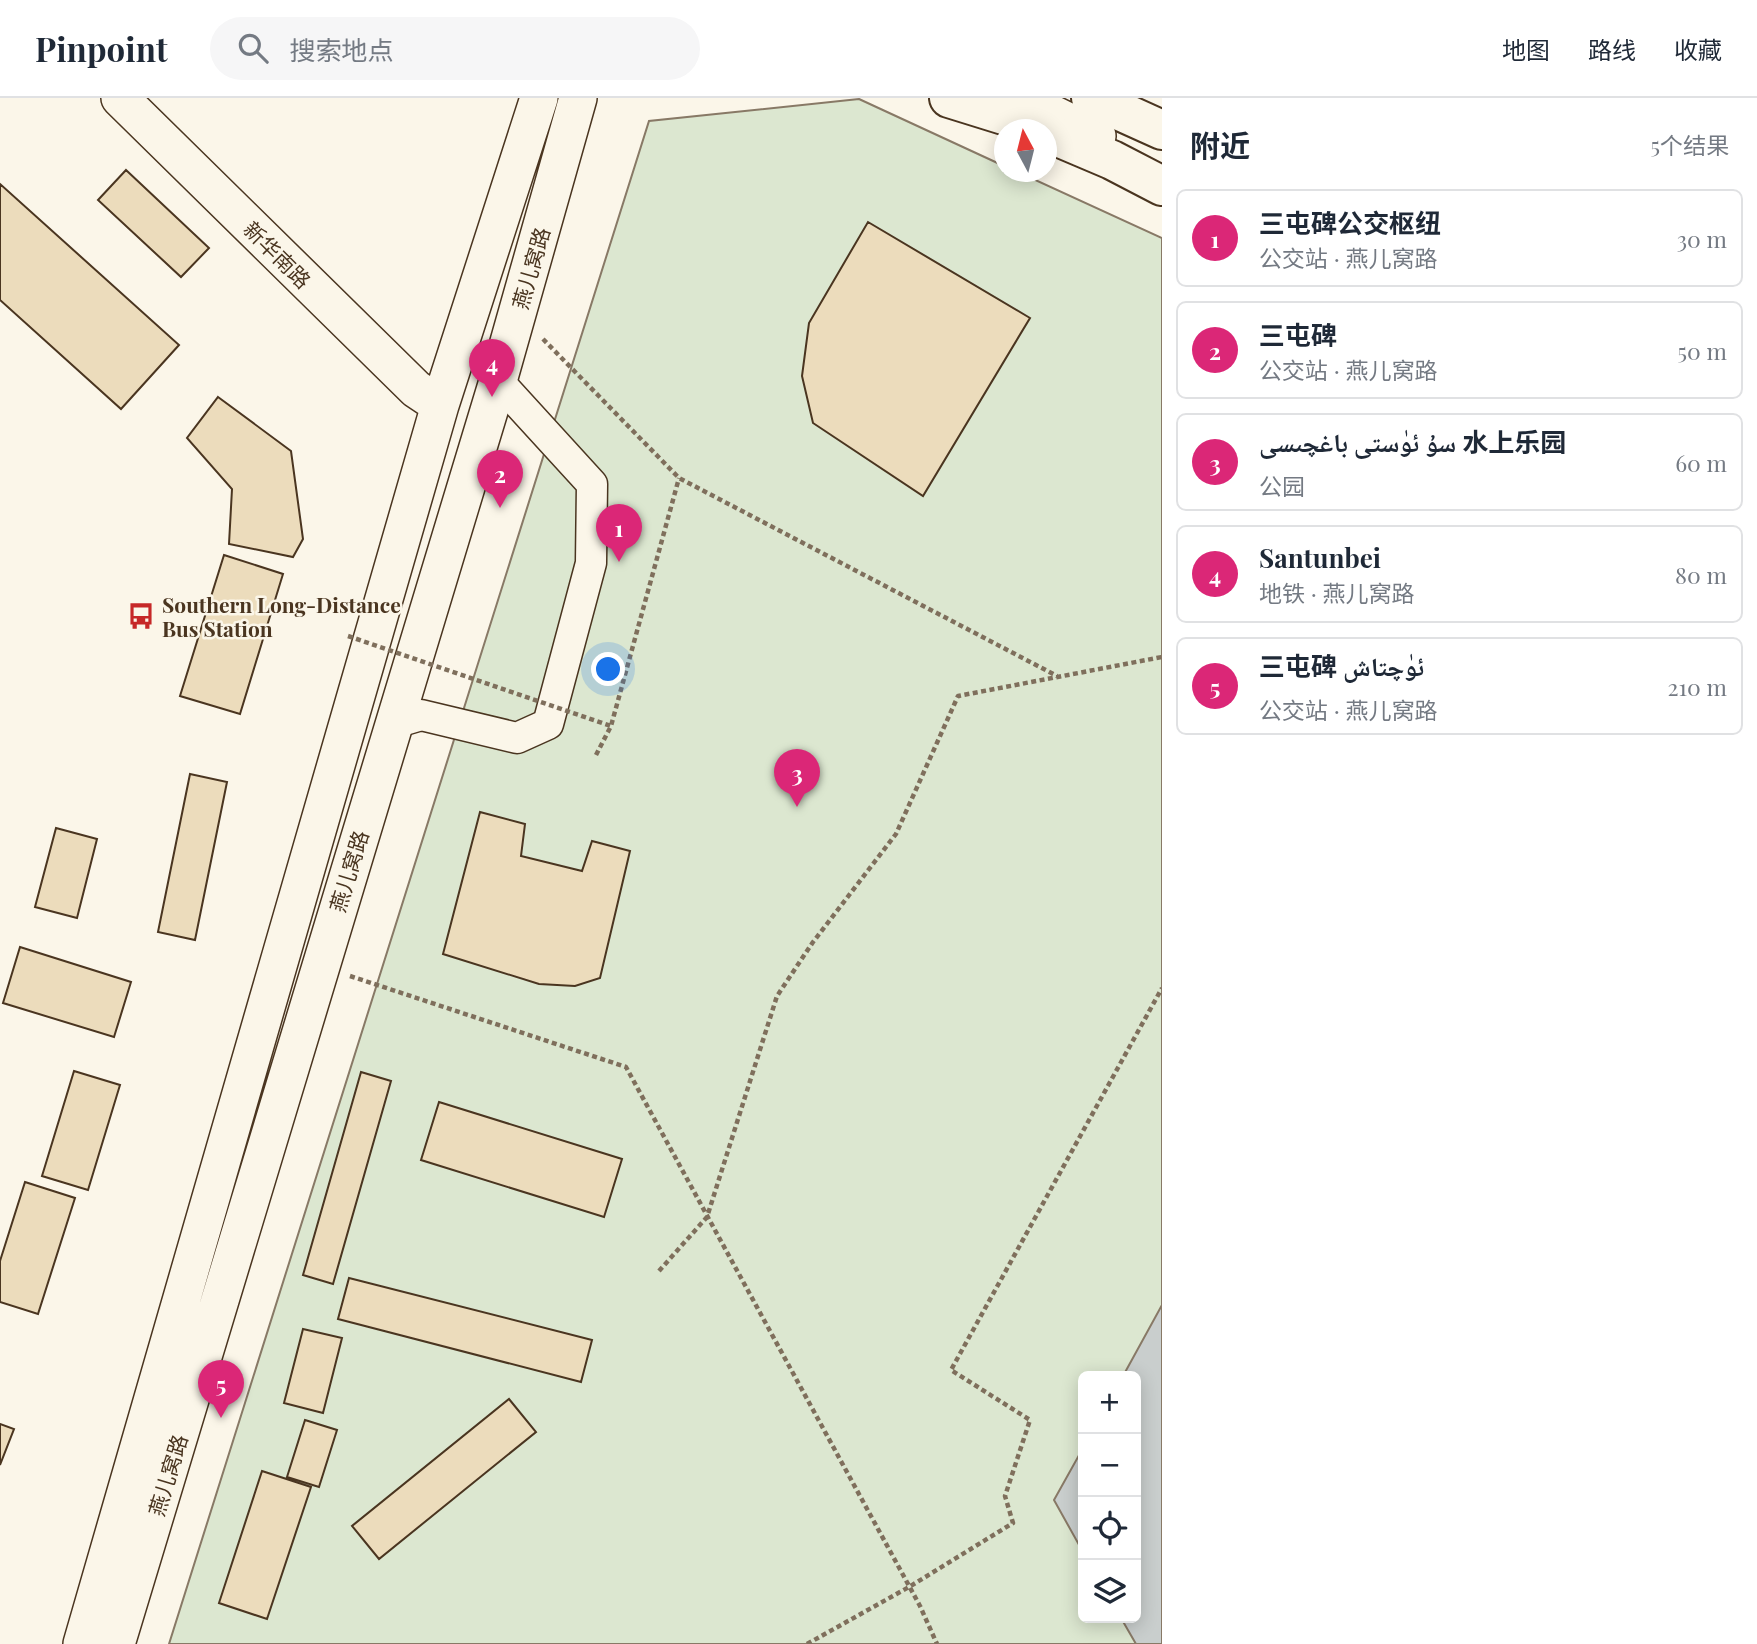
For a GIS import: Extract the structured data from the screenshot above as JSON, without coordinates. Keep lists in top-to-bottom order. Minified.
{"streets":{"main road":["新华南路","燕儿窝路"]},"crossings":[["新华南路","燕儿窝路"]],"places":{"bus stop":["Southern Long-Distance Bus Station"]},"north":"top","page":{"header":"Pinpoint","search":"搜索地点","nav":["地图","路线","收藏"],"heading":["附近","5个结果"],"list":[{"mark":"1","name":"三屯碑公交枢纽","note":"公交站 · 燕儿窝路","value":"30 m"},{"mark":"2","name":"三屯碑","note":"公交站 · 燕儿窝路","value":"50 m"},{"mark":"3","name":"سۇ ئۈستى باغچىسى 水上乐园","note":"公园","value":"60 m"},{"mark":"4","name":"Santunbei","note":"地铁 · 燕儿窝路","value":"80 m"},{"mark":"5","name":"三屯碑 ئۈچتاش","note":"公交站 · 燕儿窝路","value":"210 m"}],"pins":["4","2","1","3","5"],"map_buttons":["+","−"]}}
